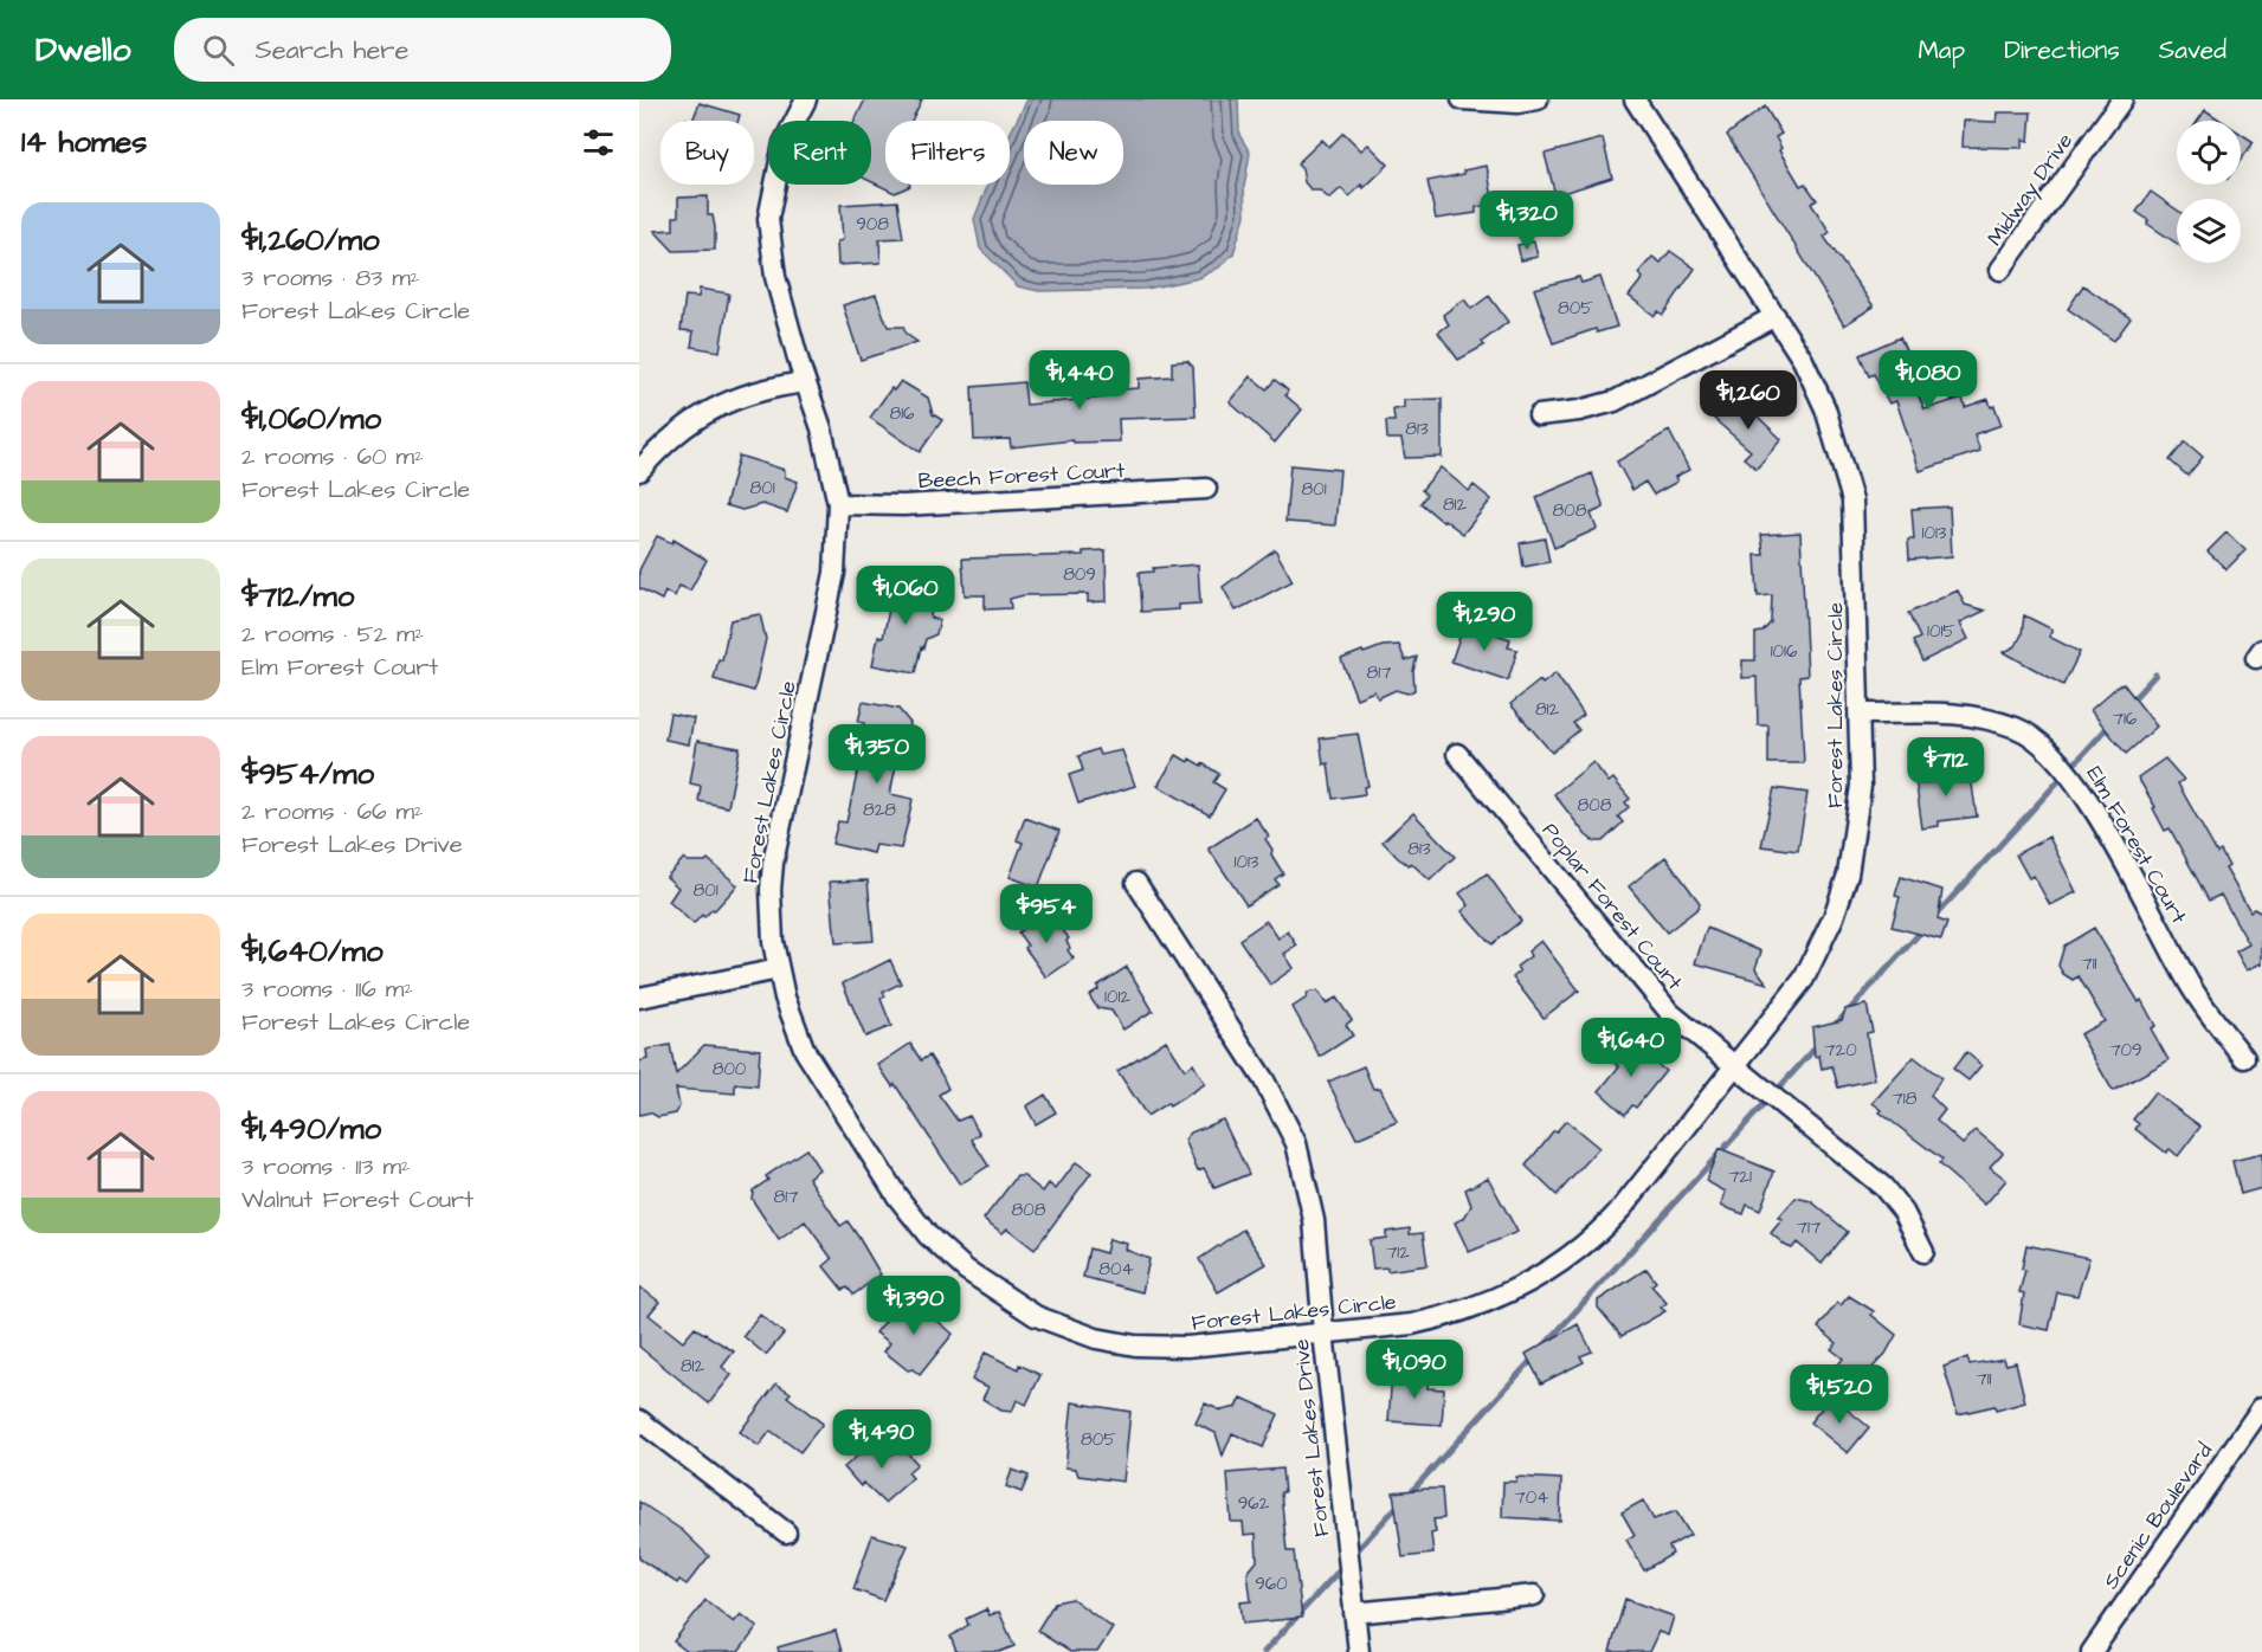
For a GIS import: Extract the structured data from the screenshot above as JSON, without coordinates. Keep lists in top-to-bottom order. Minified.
{"streets":{"street":["Midway Drive","Beech Forest Court","Forest Lakes Circle","Elm Forest Court","Poplar Forest Court","Forest Lakes Drive","Scenic Boulevard"]},"crossings":[["Beech Forest Court","Forest Lakes Circle"],["Forest Lakes Circle","Elm Forest Court"],["Forest Lakes Circle","Poplar Forest Court"],["Forest Lakes Circle","Forest Lakes Drive"]],"house_numbers":["908","805","816","813","801","801","812","808","1013","809","1015","1016","817","812","716","808","828","813","1013","801","711","1012","720","709","800","718","721","817","808","717","712","804","812","711","805","704","962","960"],"page":{"header":"Dwello","search":"Search here","nav":["Map","Directions","Saved"],"heading":"14 homes","chip":["Buy","Rent","Filters","New"],"list":[{"name":"$1,260/mo","note":"3 rooms · 83 m² · Forest Lakes Circle"},{"name":"$1,060/mo","note":"2 rooms · 60 m² · Forest Lakes Circle"},{"name":"$712/mo","note":"2 rooms · 52 m² · Elm Forest Court"},{"name":"$954/mo","note":"2 rooms · 66 m² · Forest Lakes Drive"},{"name":"$1,640/mo","note":"3 rooms · 116 m² · Forest Lakes Circle"},{"name":"$1,490/mo","note":"3 rooms · 113 m² · Walnut Forest Court"}],"price":["$1,320","$1,440","$1,080","$1,260","$1,060","$1,290","$1,350","$712","$954","$1,640","$1,390","$1,090","$1,520","$1,490"]}}
